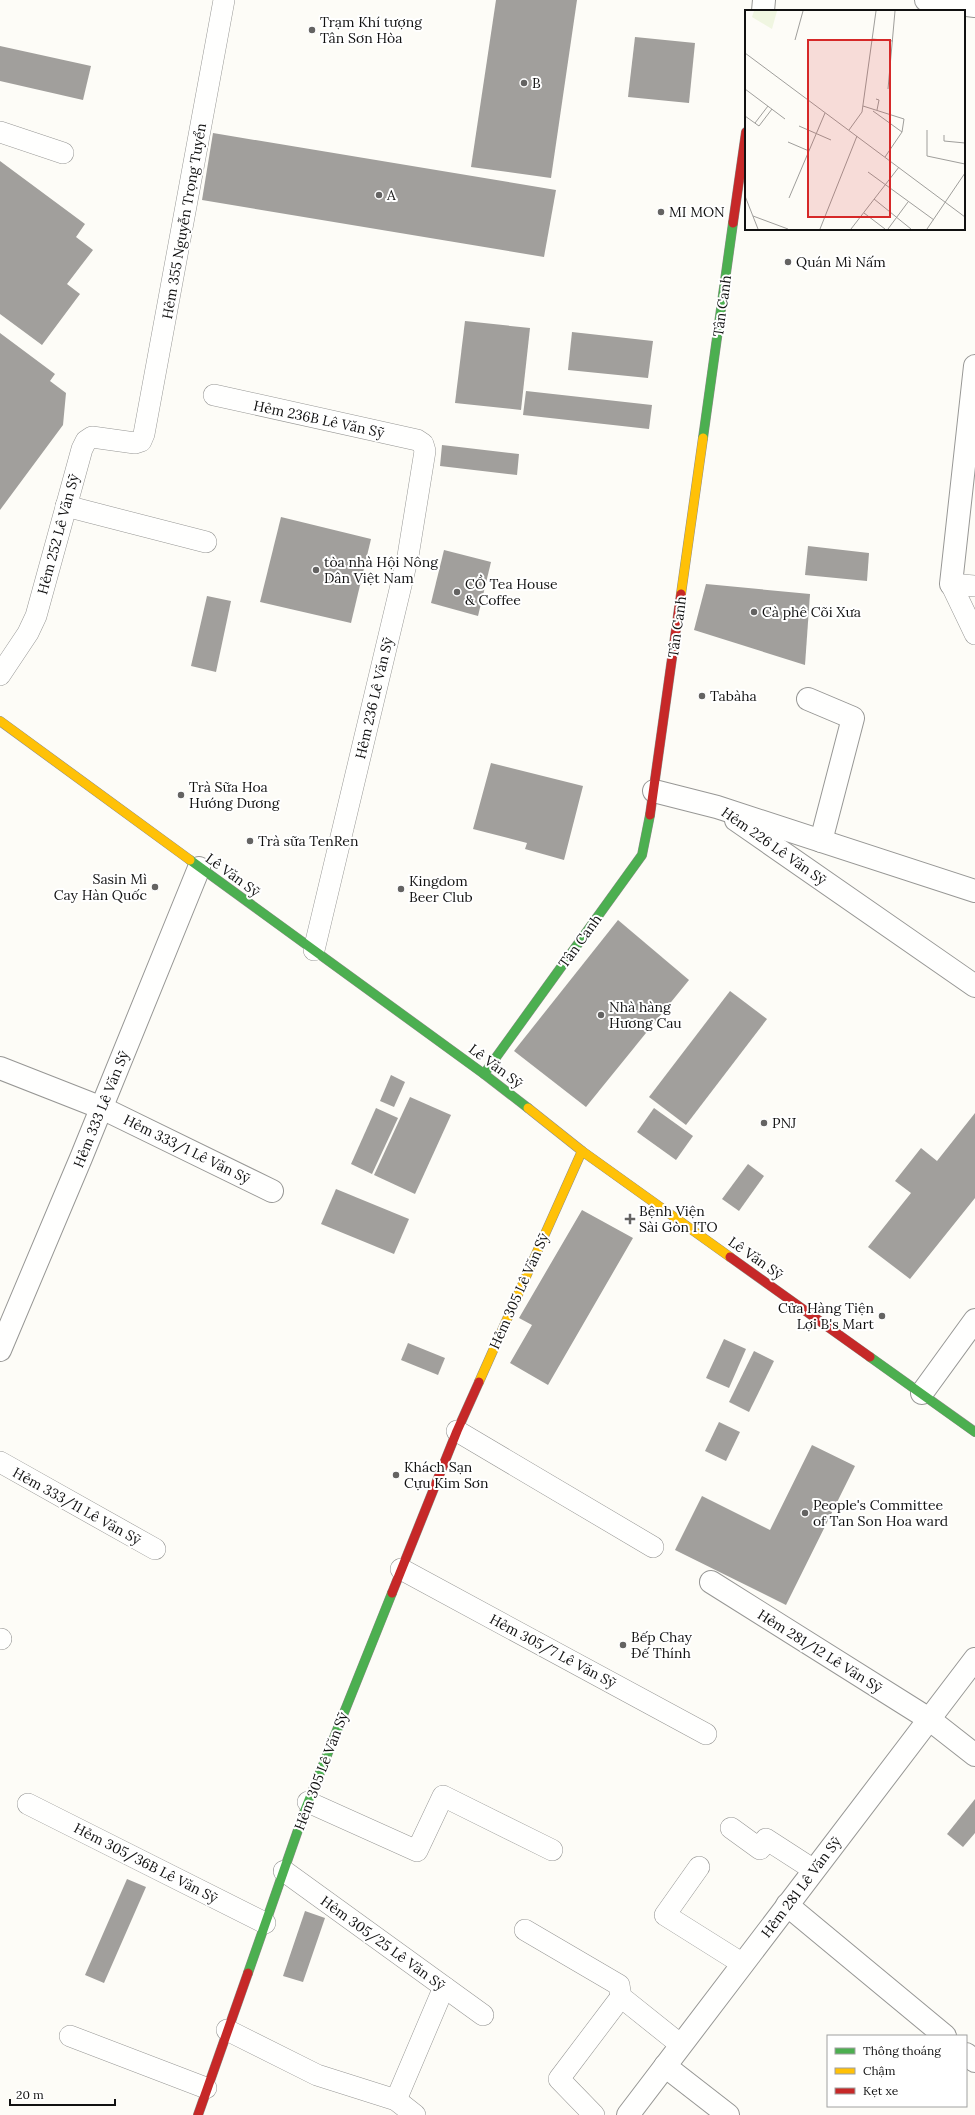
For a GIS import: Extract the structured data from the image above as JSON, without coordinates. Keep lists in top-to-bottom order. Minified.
{"streets":{"street":["Tân Canh","Hẻm 226 Lê Văn Sỹ","Lê Văn Sỹ","Hẻm 333 Lê Văn Sỹ","Hẻm 333/1 Lê Văn Sỹ","Hẻm 305 Lê Văn Sỹ","Hẻm 281/12 Lê Văn Sỹ","Hẻm 281 Lê Văn Sỹ"],"lane":["Hẻm 355 Nguyễn Trọng Tuyển","Hẻm 236B Lê Văn Sỹ","Hẻm 252 Lê Văn Sỹ","Hẻm 236 Lê Văn Sỹ","Hẻm 333/11 Lê Văn Sỹ","Hẻm 305/7 Lê Văn Sỹ","Hẻm 305/36B Lê Văn Sỹ","Hẻm 305/25 Lê Văn Sỹ"]},"crossings":[["Hẻm 355 Nguyễn Trọng Tuyển","Hẻm 252 Lê Văn Sỹ"],["Tân Canh","Lê Văn Sỹ"],["Hẻm 236B Lê Văn Sỹ","Hẻm 236 Lê Văn Sỹ"],["Hẻm 236 Lê Văn Sỹ","Lê Văn Sỹ"],["Lê Văn Sỹ","Hẻm 333 Lê Văn Sỹ"],["Lê Văn Sỹ","Hẻm 305 Lê Văn Sỹ"],["Hẻm 333 Lê Văn Sỹ","Hẻm 333/1 Lê Văn Sỹ"],["Hẻm 305 Lê Văn Sỹ","Hẻm 305/7 Lê Văn Sỹ"],["Hẻm 305 Lê Văn Sỹ","Hẻm 305/36B Lê Văn Sỹ"],["Hẻm 305 Lê Văn Sỹ","Hẻm 305/25 Lê Văn Sỹ"],["Hẻm 281/12 Lê Văn Sỹ","Hẻm 281 Lê Văn Sỹ"]],"places":{"other":["Trạm Khí tượng Tân Sơn Hòa","B","A","MI MON","Quán Mì Nấm","tòa nhà Hội Nông Dân Việt Nam","CỒ Tea House & Coffee","Cà phê Cõi Xưa","Tabàha","Trà Sữa Hoa Hướng Dương","Trà sữa TenRen","Sasin Mì Cay Hàn Quốc","Kingdom Beer Club","Nhà hàng Hương Cau","PNJ","Cửa Hàng Tiện Lợi B's Mart","Khách Sạn Cựu Kim Sơn","People's Committee of Tan Son Hoa ward","Bếp Chay Đế Thính"],"health":["Bệnh Viện Sài Gòn ITO"]},"legend":["Thông thoáng","Chậm","Kẹt xe"],"scale_bar":"20 m"}
